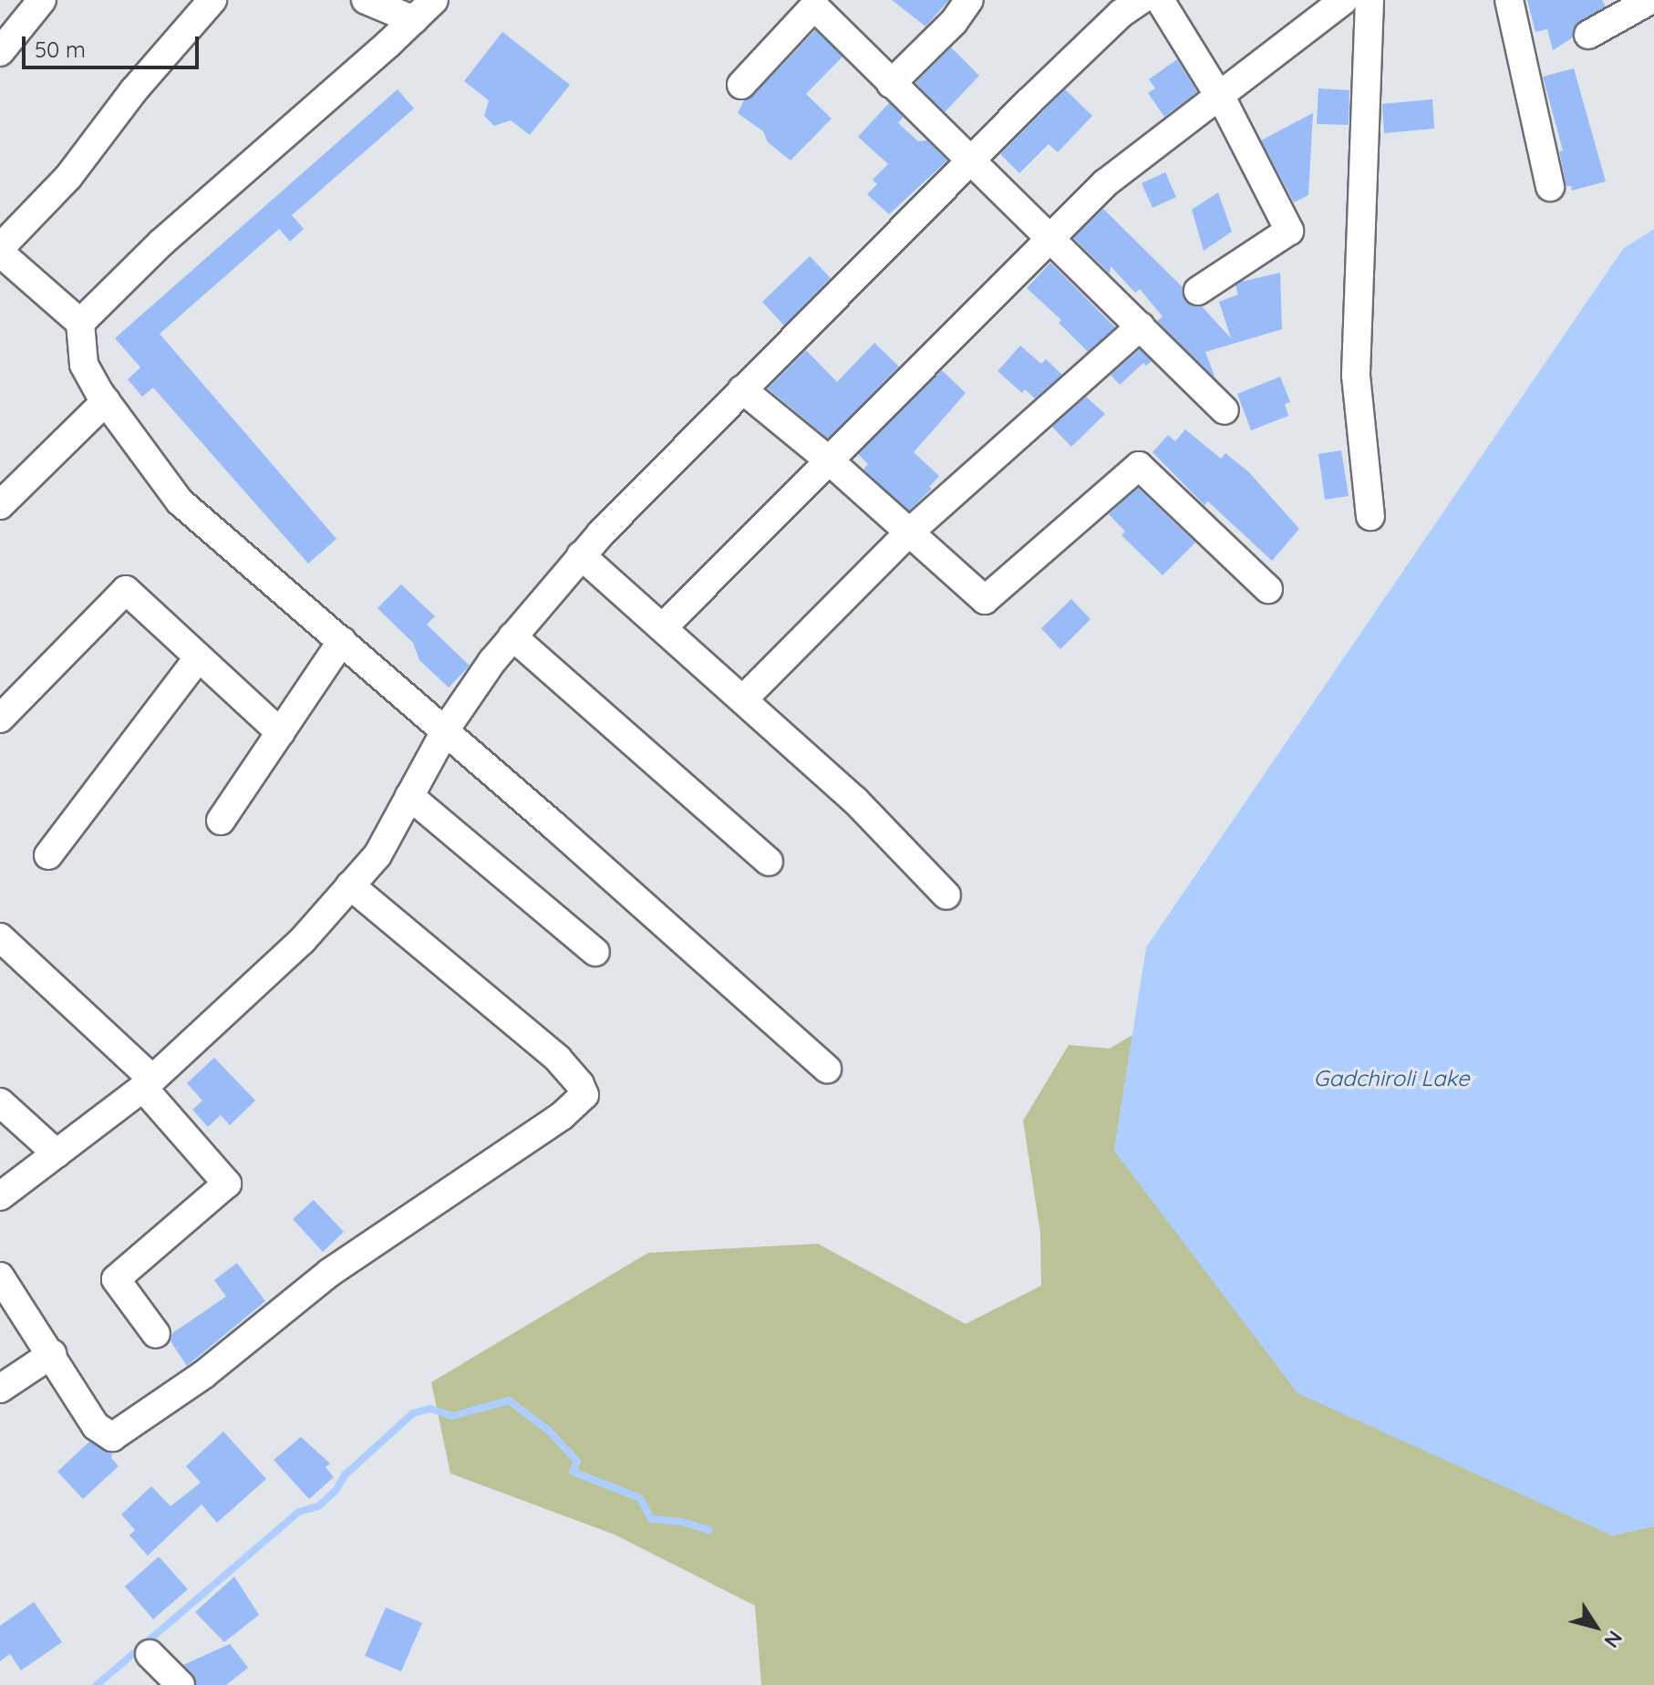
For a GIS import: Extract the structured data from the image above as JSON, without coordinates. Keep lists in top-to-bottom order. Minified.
{"water":["Gadchiroli Lake"],"scale_bar":"50 m","north":"bottom right"}
